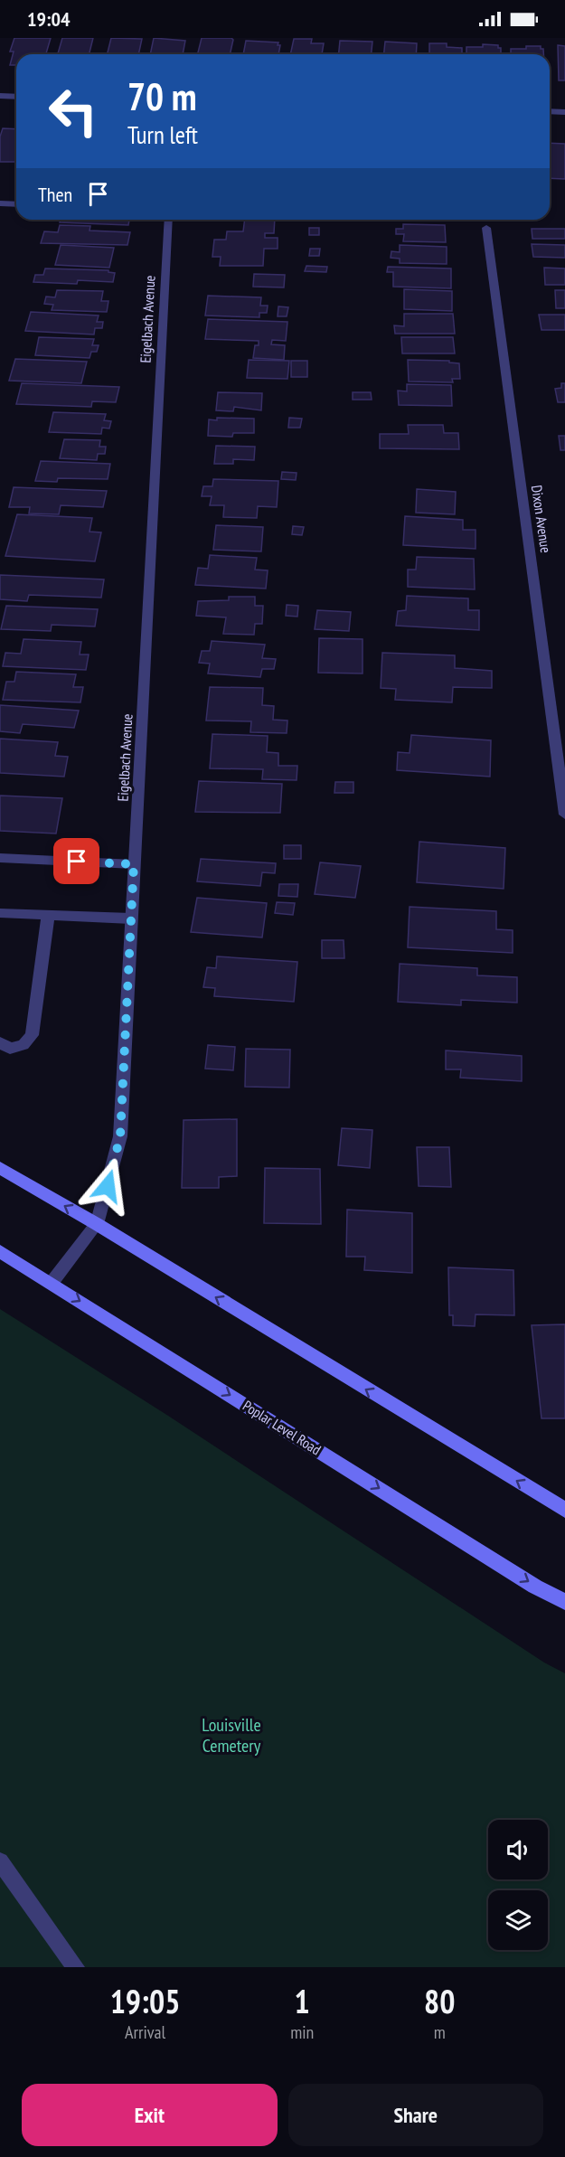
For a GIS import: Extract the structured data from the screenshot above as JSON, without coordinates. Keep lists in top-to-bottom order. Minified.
{"streets":{"main road":["Poplar Level Road"],"street":["Eigelbach Avenue","Dixon Avenue"]},"crossings":[["Eigelbach Avenue","Poplar Level Road"]],"parks":["Louisville Cemetery"],"page":{"status":"19:04","turn":["70 m","Turn left"],"then":"Then","eta":["19:05","Arrival","1","min","80","m"],"buttons":["Exit","Share"]}}
